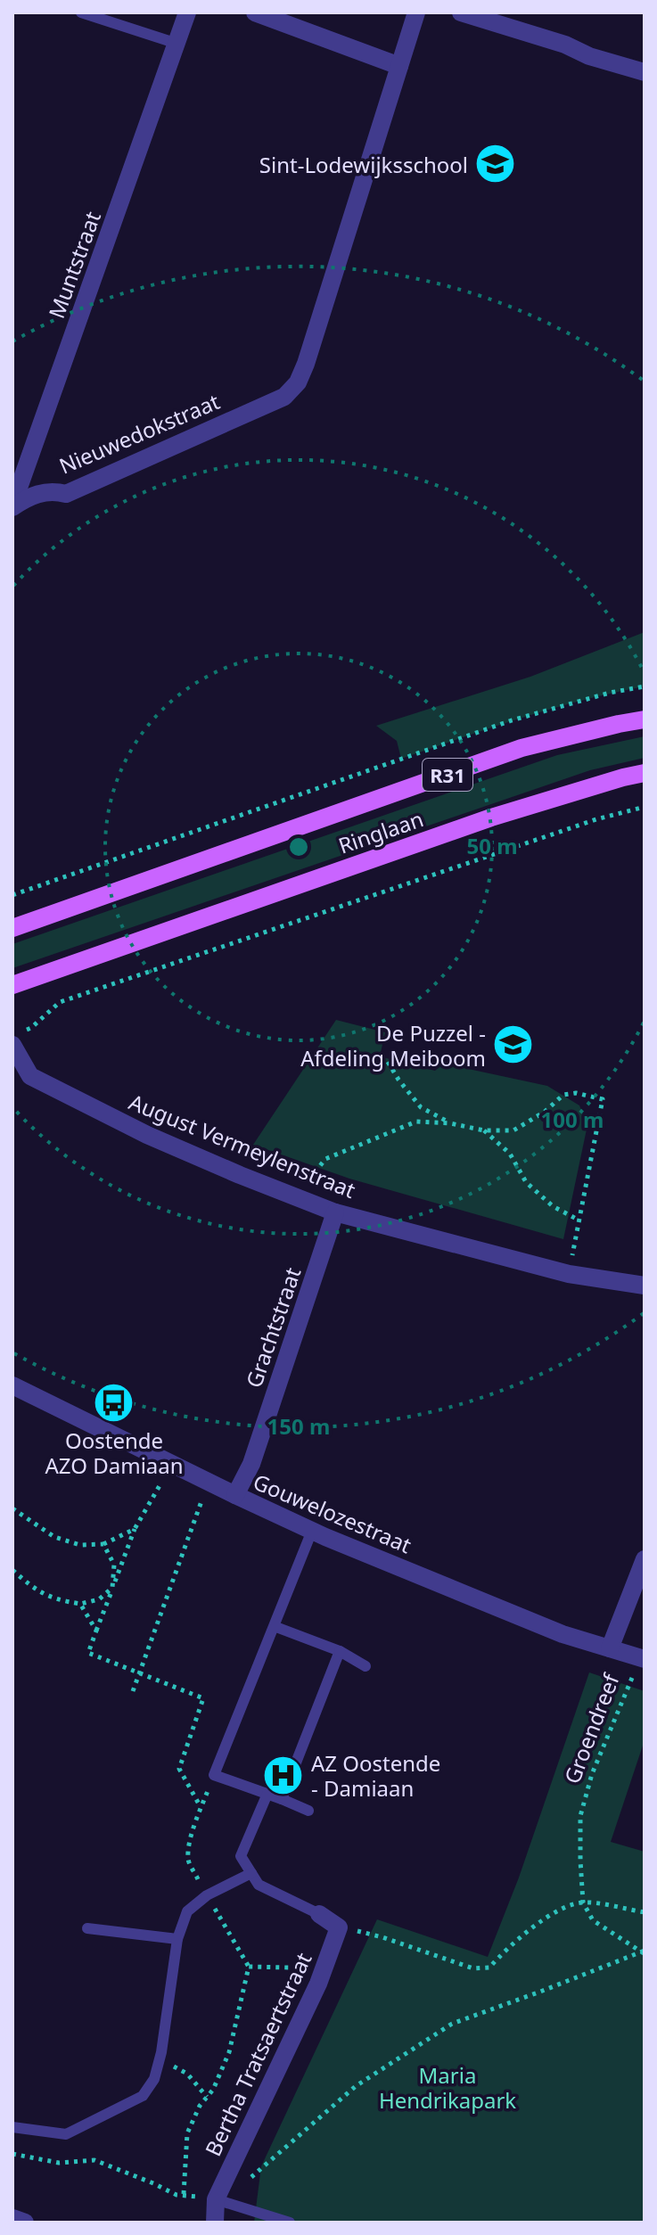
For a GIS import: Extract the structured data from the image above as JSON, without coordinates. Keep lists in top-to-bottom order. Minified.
{"streets":{"main road":["R31","Ringlaan"],"street":["Muntstraat","Nieuwedokstraat","August Vermeylenstraat","Grachtstraat","Gouwelozestraat","Bertha Tratsaertstraat"],"path":["Groendreef"]},"crossings":[["Muntstraat","Nieuwedokstraat"],["August Vermeylenstraat","Grachtstraat"],["Grachtstraat","Gouwelozestraat"],["Gouwelozestraat","Groendreef"]],"parks":["Maria Hendrikapark"],"places":{"school or university":["Sint-Lodewijksschool","De Puzzel - Afdeling Meiboom"],"bus stop":["Oostende AZO Damiaan"],"hospital":["AZ Oostende - Damiaan"]},"rings":["50 m","100 m","150 m"]}
